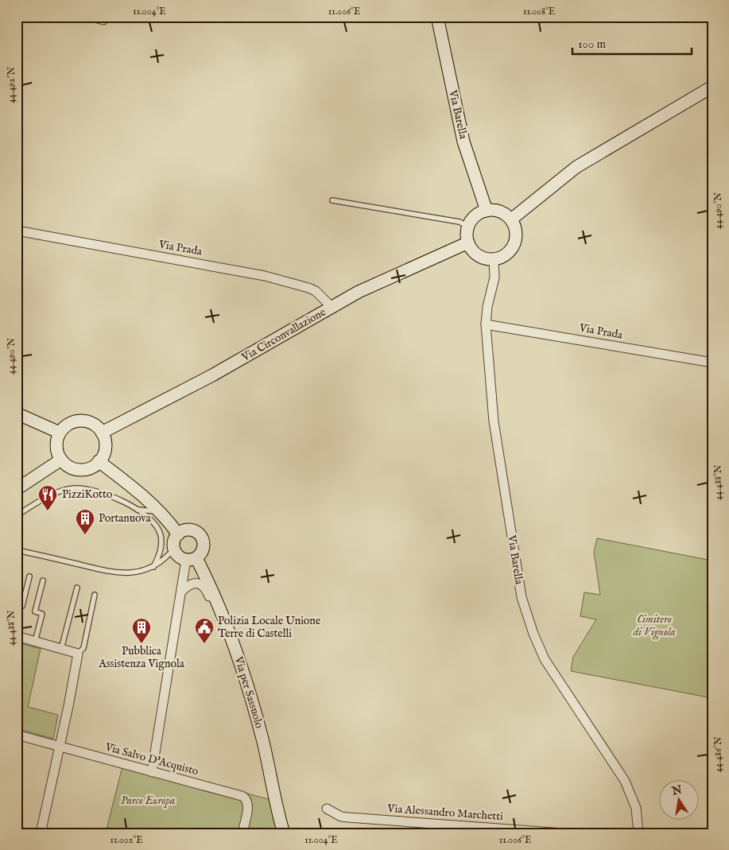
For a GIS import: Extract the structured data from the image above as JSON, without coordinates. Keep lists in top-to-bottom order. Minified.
{"streets":{"main road":["Via Barella","Via Circonvallazione","Via per Sassuolo"],"street":["Via Prada","Via Salvo D'Acquisto","Via Alessandro Marchetti"]},"crossings":[["Via Barella","Via Prada"],["Via Barella","Via Circonvallazione"],["Via Prada","Via Circonvallazione"]],"parks":["Cimitero di Vignola","Parco Europa"],"places":{"restaurant":["PizziKotto"],"building":["Portanuova","Pubblica Assistenza Vignola"],"public building":["Polizia Locale Unione Terre di Castelli"]},"scale_bar":"100 m","north":"top","coordinates":["11.004°E","11.006°E","11.008°E","44.492°N","44.490°N","44.488°N","44.486°N","11.002°E"]}
